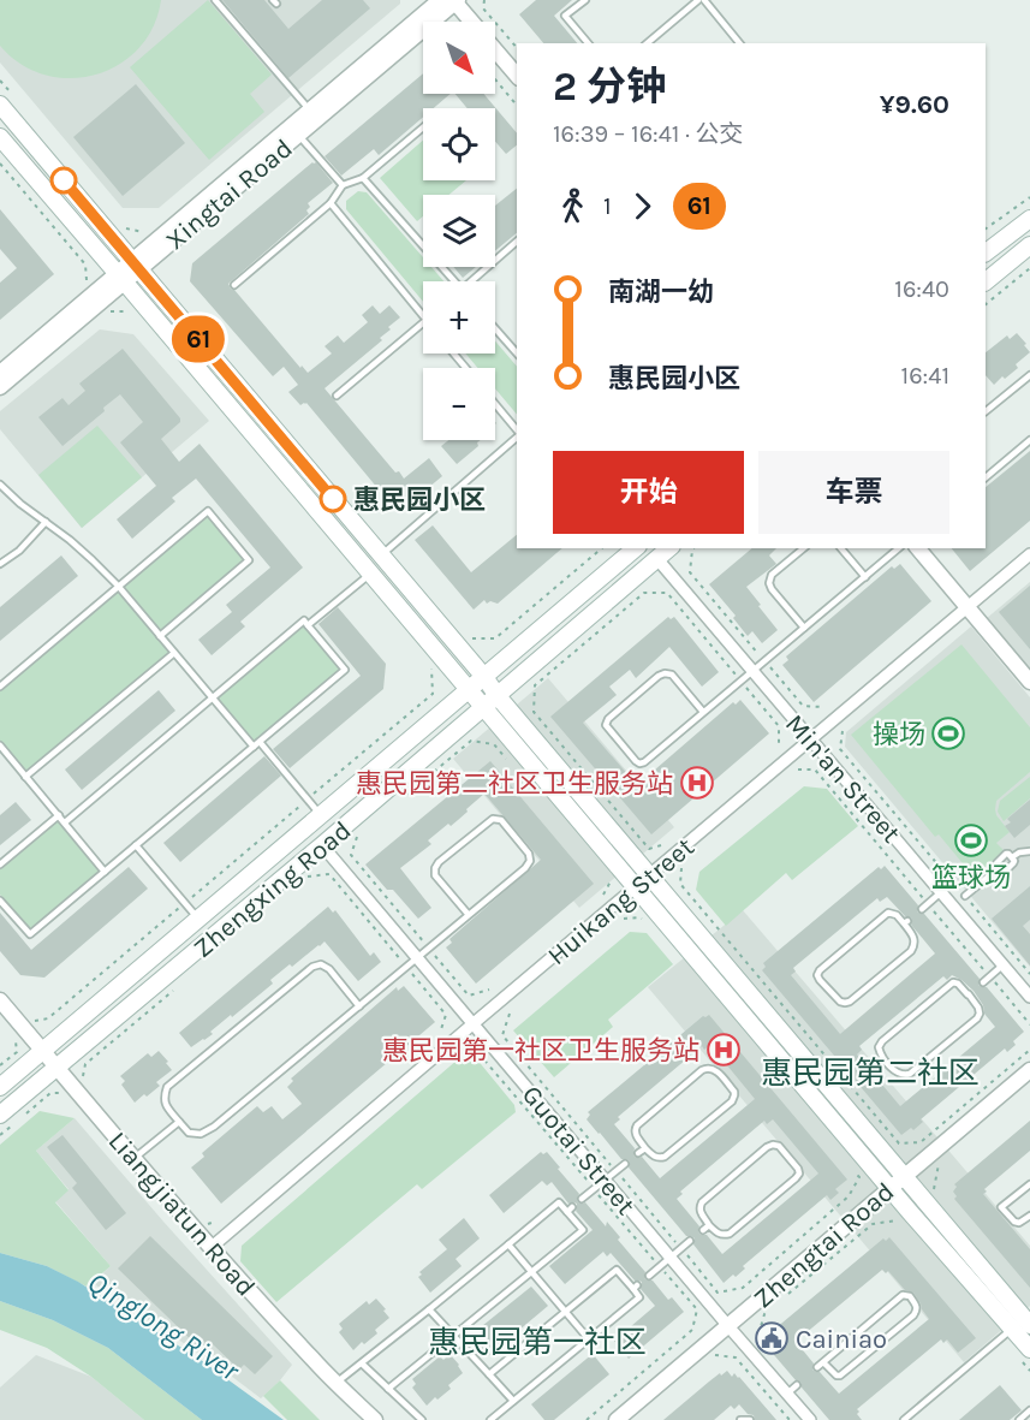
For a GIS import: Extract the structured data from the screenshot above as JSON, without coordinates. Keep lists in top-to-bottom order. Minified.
{"streets":{"main road":["Zhengxing Road"],"street":["Xingtai Road","Min'an Street","Huikang Street","Guotai Street","Liangjiatun Road","Zhengtai Road"]},"crossings":[["Min'an Street","Zhengxing Road"],["Min'an Street","Huikang Street"],["Zhengxing Road","Guotai Street"],["Zhengxing Road","Liangjiatun Road"],["Huikang Street","Guotai Street"],["Huikang Street","Liangjiatun Road"],["Guotai Street","Zhengtai Road"]],"districts":["惠民园第二社区","惠民园第一社区"],"water":["Qinglong River"],"places":{"other":["惠民园小区"],"sports":["操场","篮球场"],"hospital":["惠民园第二社区卫生服务站","惠民园第一社区卫生服务站"],"public building":["Cainiao"]},"lines":["bus line 61"],"north":"bottom right","page":{"on_map":"61","map_buttons":["+","−"],"heading":["2 分钟","16:39 – 16:41 · 公交","¥9.60"],"legs":["1","61"],"list":[{"name":"南湖一幼","value":"16:40"},{"name":"惠民园小区","value":"16:41"}],"buttons":["开始","车票"]}}
